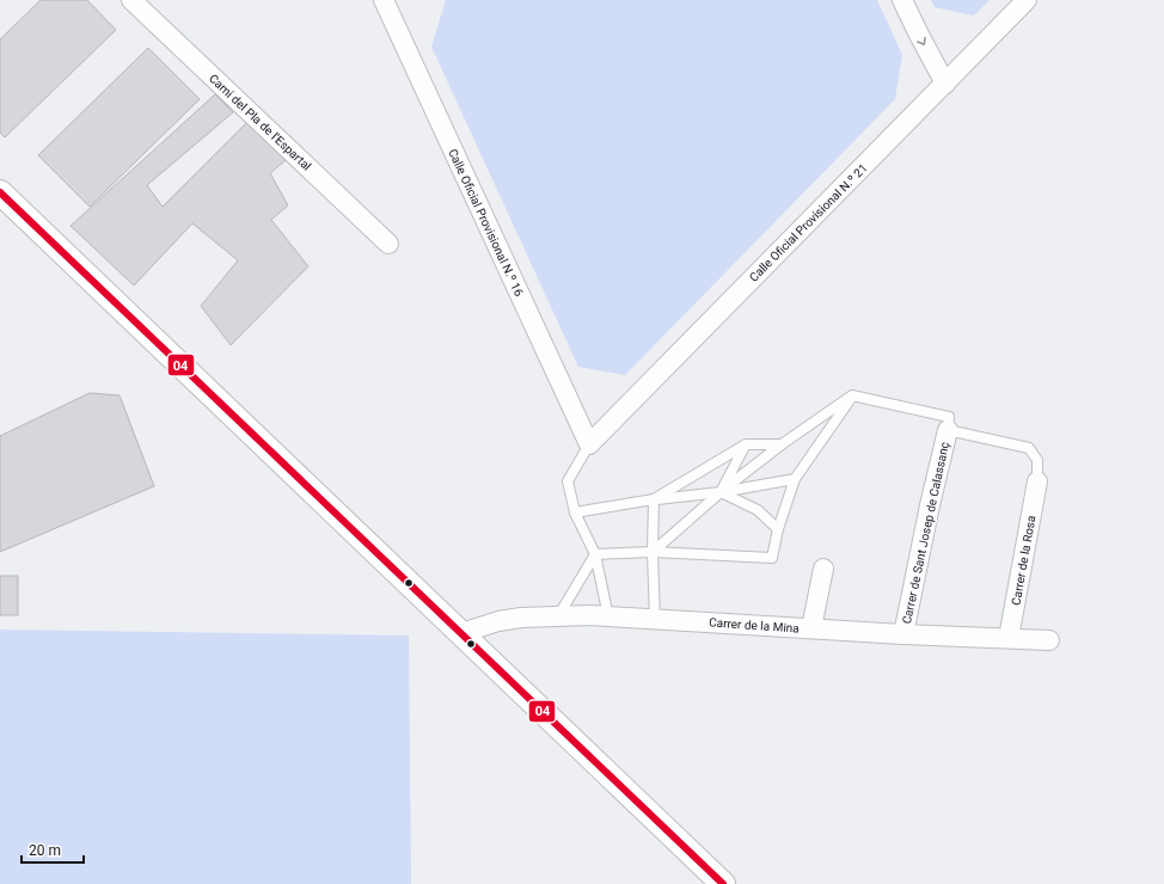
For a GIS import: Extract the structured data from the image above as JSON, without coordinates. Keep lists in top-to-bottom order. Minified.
{"streets":{"street":["Camí del Pla de l'Espartal","Calle Oficial Provisional N.º 16","Calle Oficial Provisional N.º 21","Carrer de Sant Josep de Calassanç","Carrer de la Rosa","Carrer de la Mina"]},"crossings":[["Calle Oficial Provisional N.º 16","Calle Oficial Provisional N.º 21"],["Carrer de Sant Josep de Calassanç","Carrer de la Mina"],["Carrer de la Rosa","Carrer de la Mina"]],"lines":["transit line 04"],"scale_bar":"20 m"}
